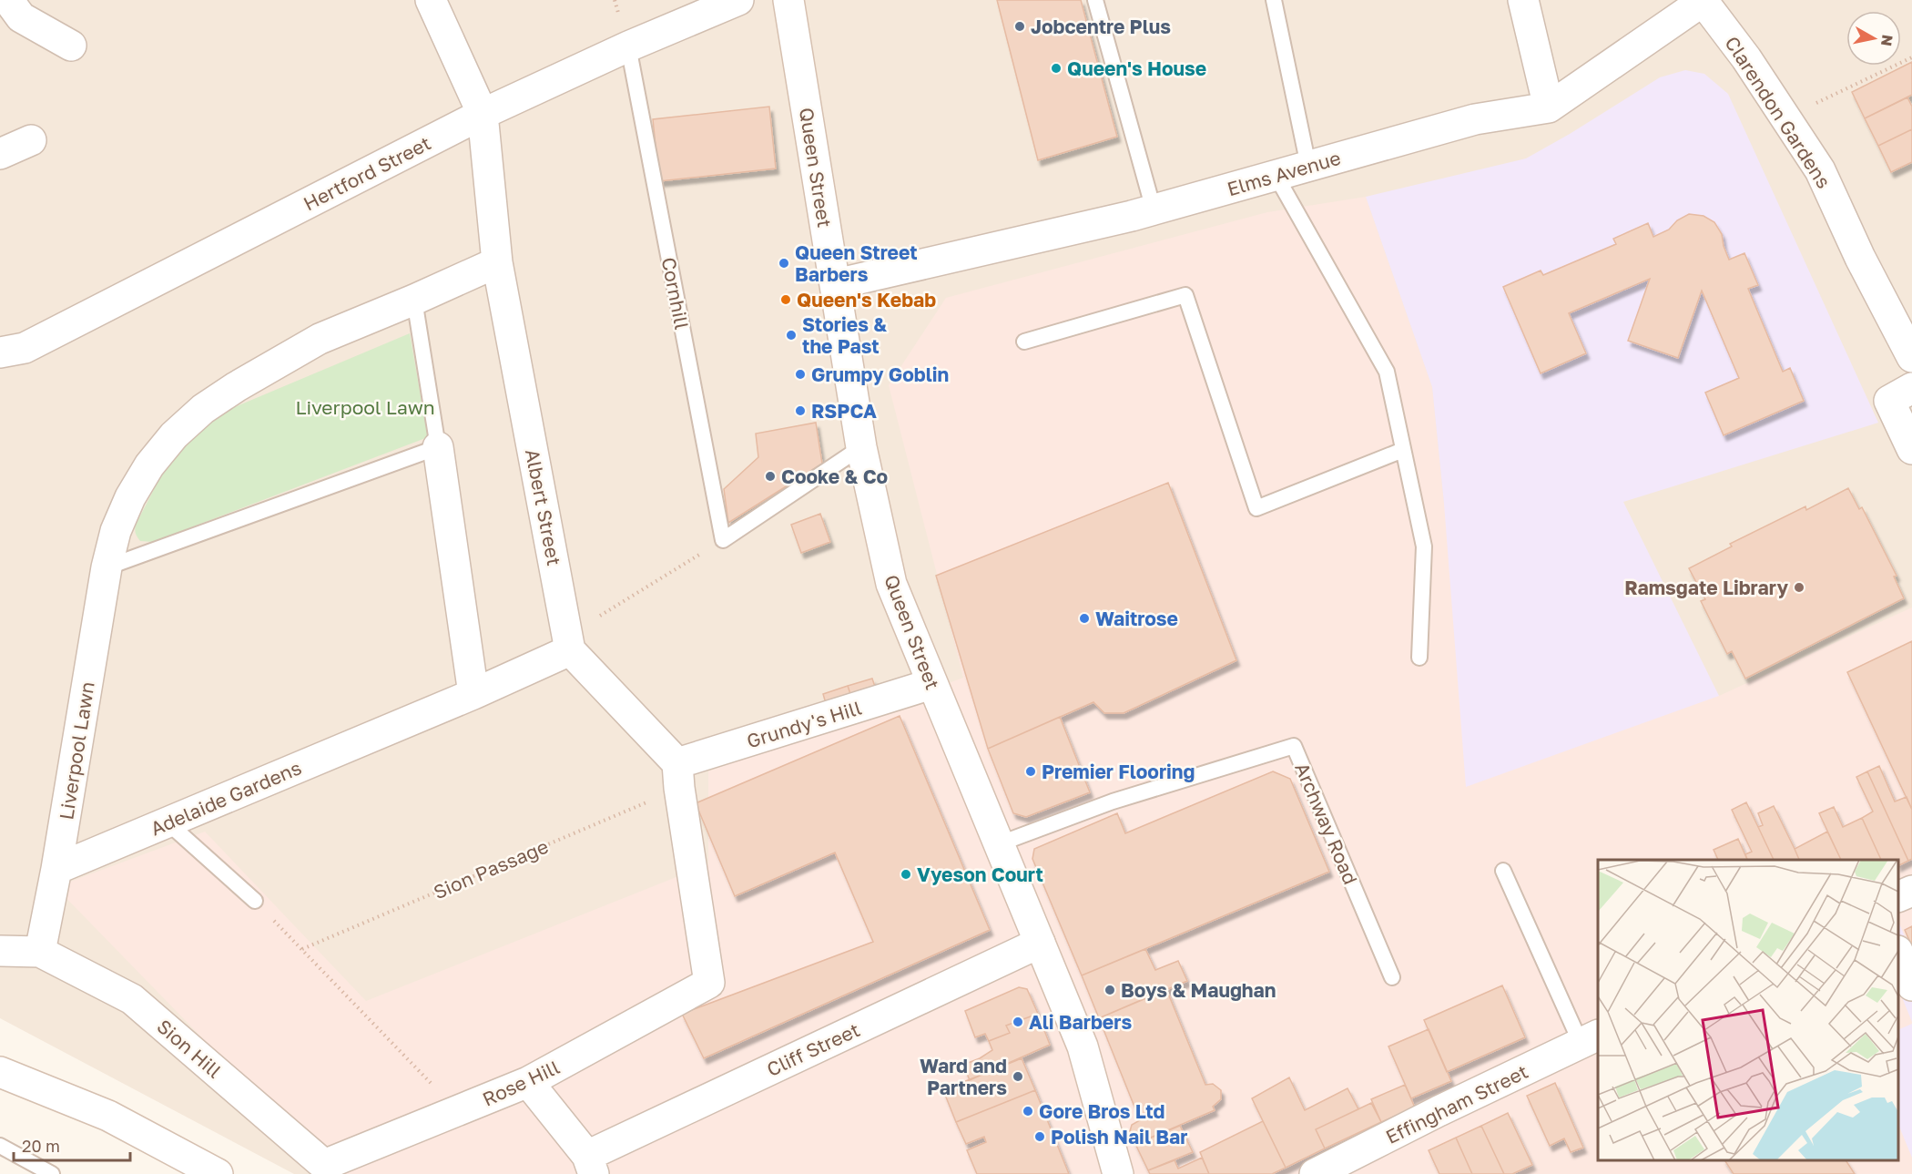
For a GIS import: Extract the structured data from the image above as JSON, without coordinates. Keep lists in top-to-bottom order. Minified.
{"streets":{"street":["Clarendon Gardens","Queen Street","Hertford Street","Elms Avenue","Albert Street","Grundy's Hill","Liverpool Lawn","Adelaide Gardens","Sion Hill","Cliff Street","Rose Hill","Effingham Street"],"lane":["Cornhill","Archway Road"],"path":["Sion Passage"]},"crossings":[["Clarendon Gardens","Elms Avenue"],["Queen Street","Elms Avenue"],["Queen Street","Grundy's Hill"],["Queen Street","Archway Road"],["Queen Street","Cliff Street"],["Hertford Street","Cornhill"],["Hertford Street","Albert Street"],["Albert Street","Liverpool Lawn"],["Albert Street","Adelaide Gardens"],["Grundy's Hill","Sion Passage"],["Grundy's Hill","Rose Hill"],["Liverpool Lawn","Adelaide Gardens"],["Sion Passage","Rose Hill"],["Sion Hill","Rose Hill"],["Cliff Street","Rose Hill"]],"parks":["Liverpool Lawn"],"places":["Jobcentre Plus","Queen's House","Queen Street Barbers","Queen's Kebab","Stories & the Past","Grumpy Goblin","RSPCA","Cooke & Co","Ramsgate Library","Waitrose","Premier Flooring","Vyeson Court","Boys & Maughan","Ali Barbers","Ward and Partners","Gore Bros Ltd","Polish Nail Bar"],"scale_bar":"20 m","north":"right"}
